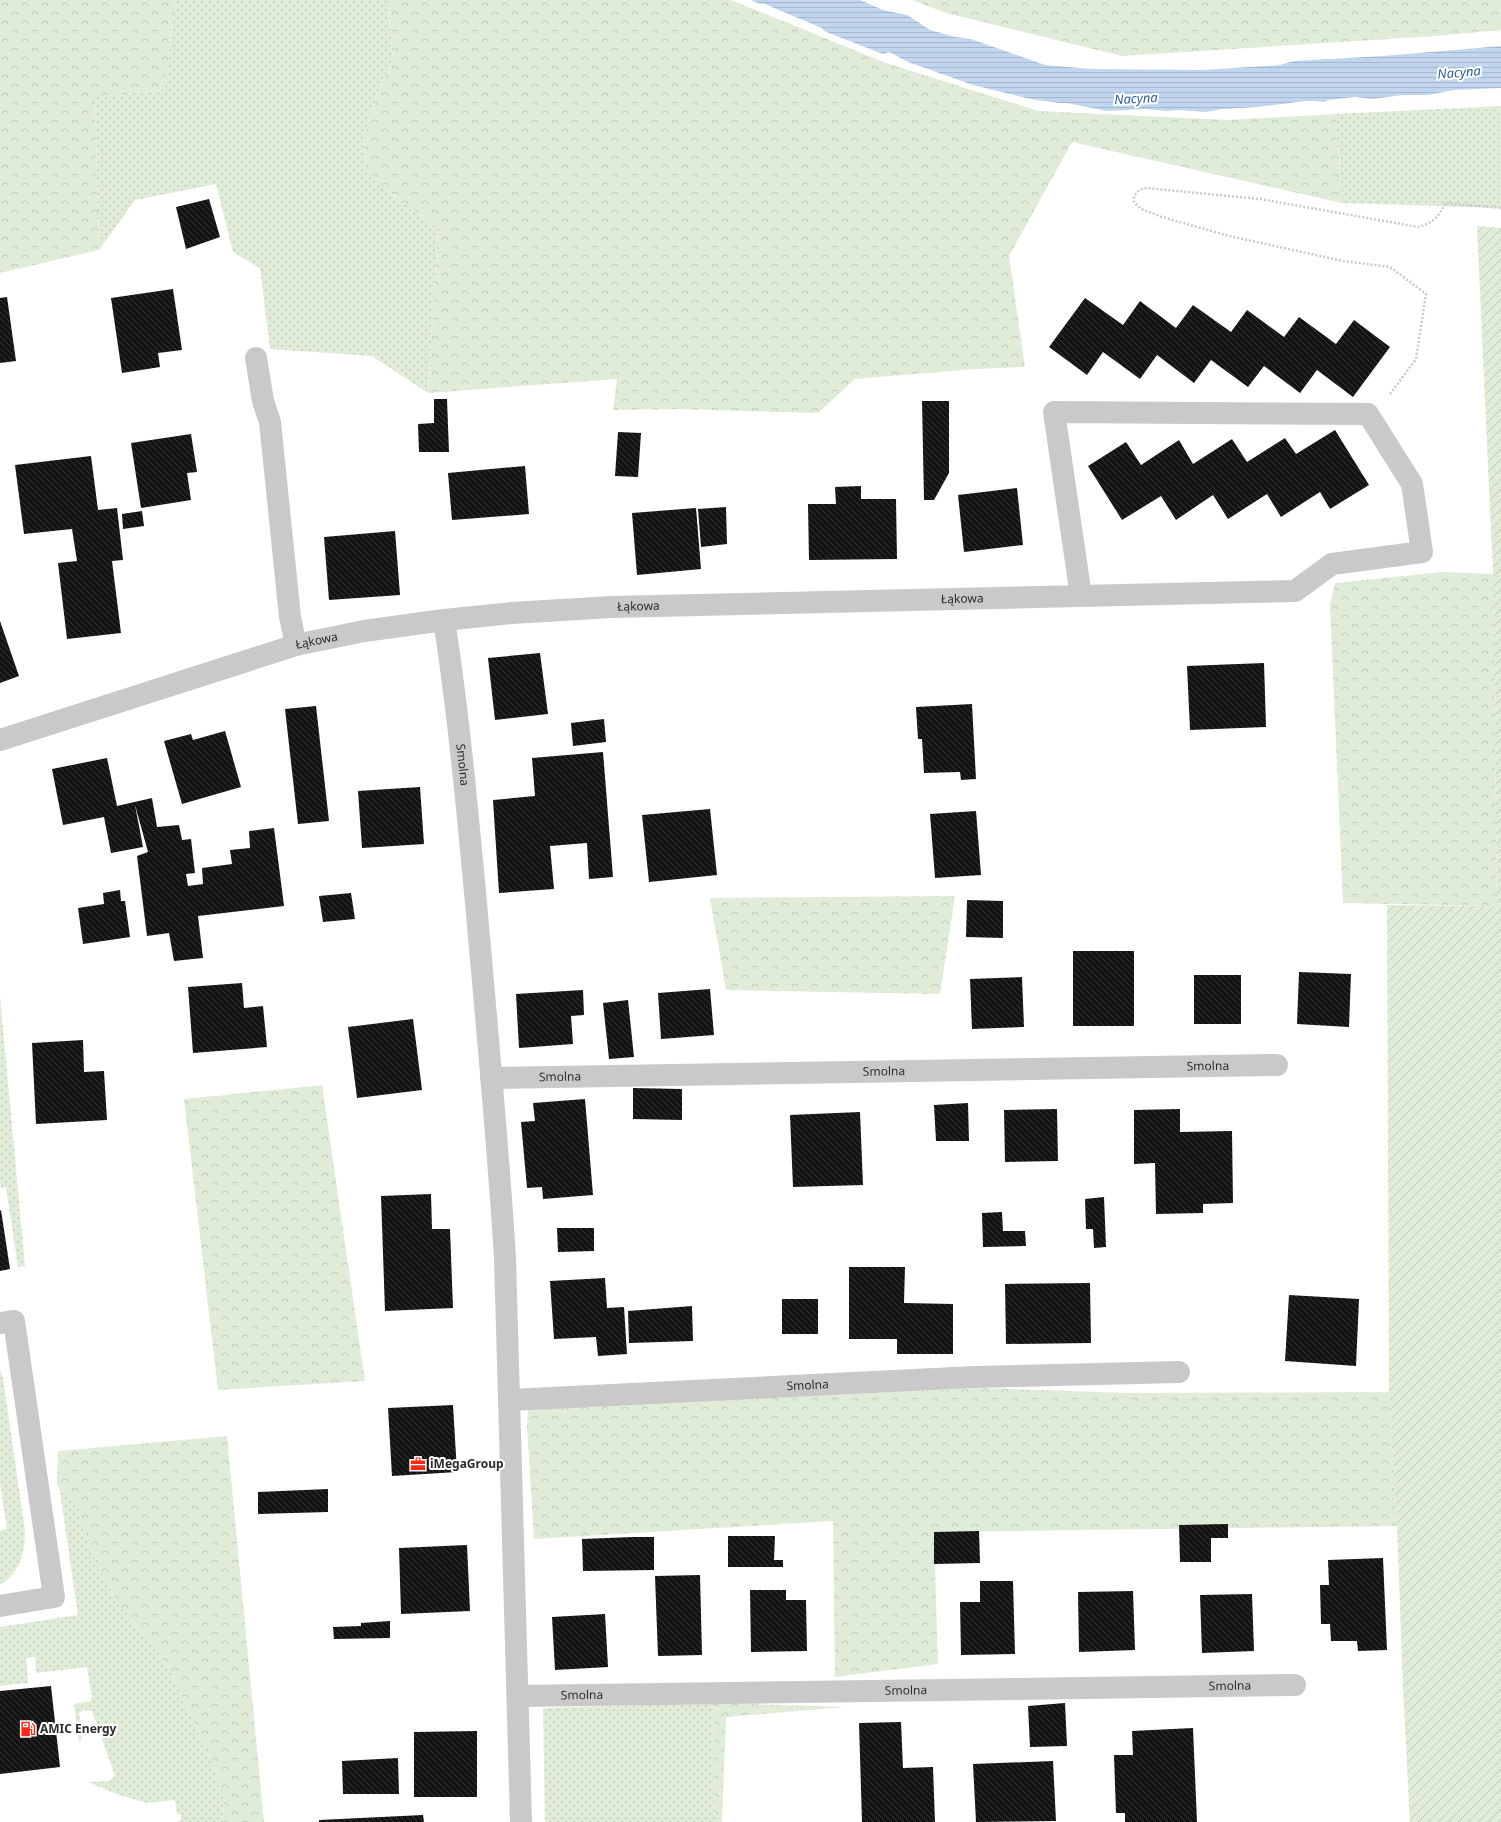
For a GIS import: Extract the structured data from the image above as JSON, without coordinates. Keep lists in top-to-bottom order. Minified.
{"streets":{"street":["Łąkowa","Smolna"]},"crossings":[["Łąkowa","Smolna"]],"water":["Nacyna"],"places":{"office":["iMegaGroup"],"fuel station":["AMIC Energy"]}}
